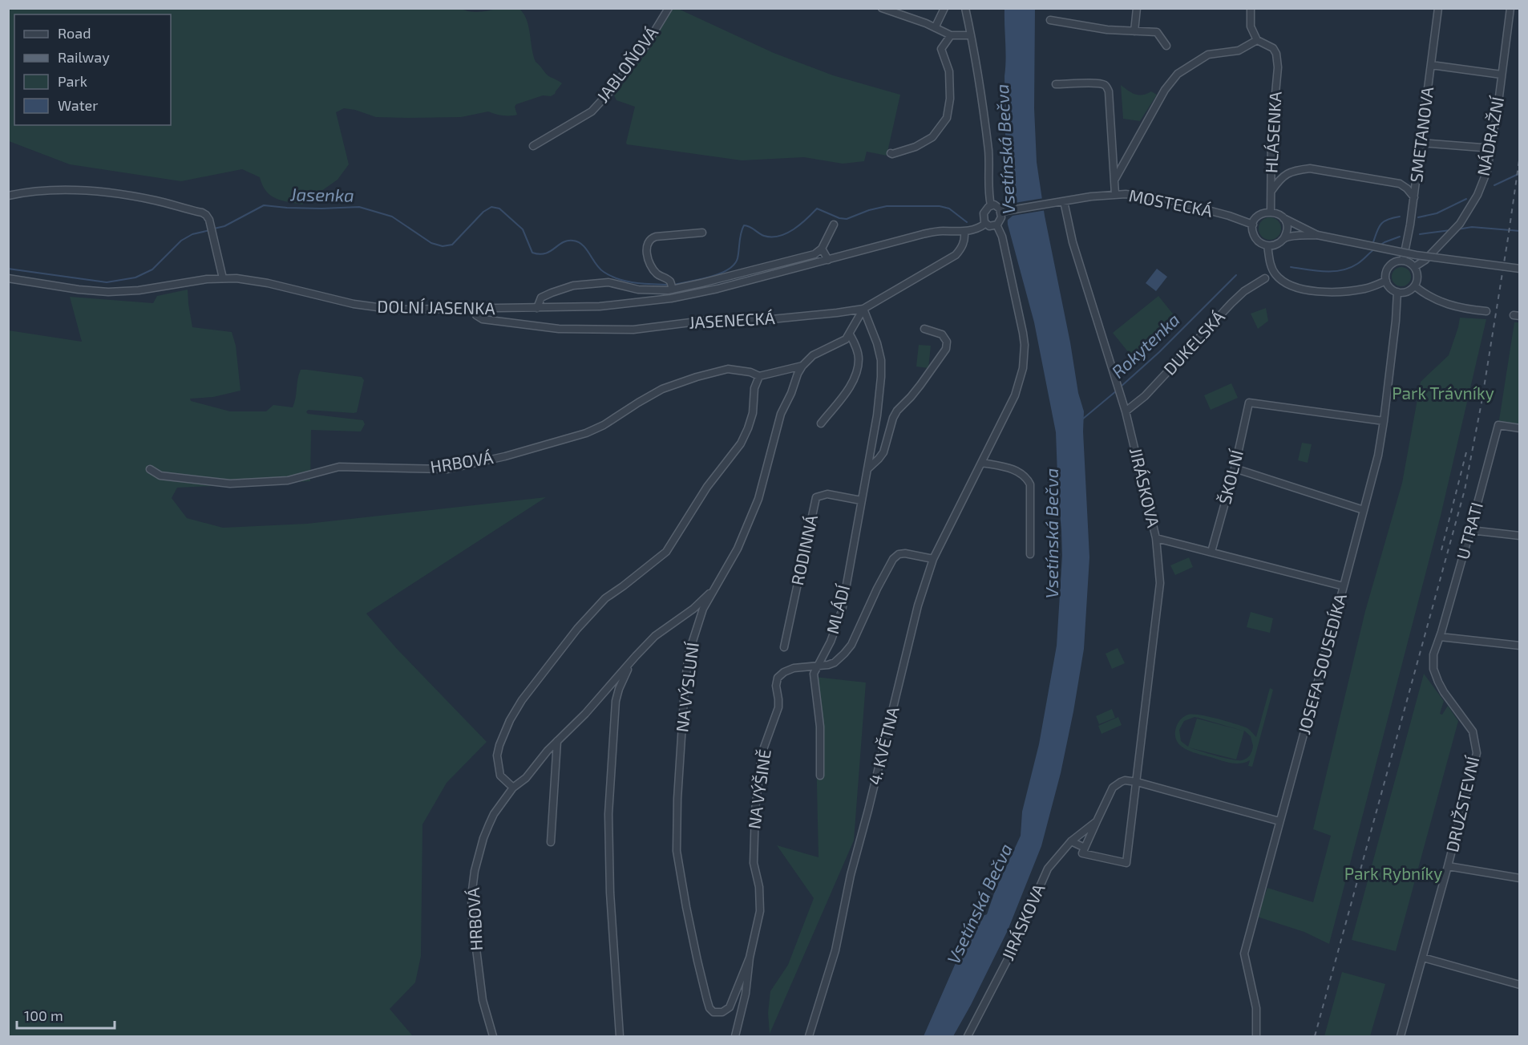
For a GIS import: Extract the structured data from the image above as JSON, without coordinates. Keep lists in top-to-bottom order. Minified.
{"streets":{"street":["JABLOŇOVÁ","HLÁSENKA","SMETANOVA","NÁDRAŽNÍ","MOSTECKÁ","DOLNÍ JASENKA","JASENECKÁ","DUKELSKÁ","HRBOVÁ","ŠKOLNÍ","JIRÁSKOVA","U TRATI","RODINNÁ","MLÁDÍ","JOSEFA SOUSEDÍKA","NA VÝSLUNÍ","4. KVĚTNA","NA VÝŠINĚ","DRUŽSTEVNÍ"]},"crossings":[["HLÁSENKA","MOSTECKÁ"],["SMETANOVA","NÁDRAŽNÍ"],["SMETANOVA","JOSEFA SOUSEDÍKA"],["NÁDRAŽNÍ","JOSEFA SOUSEDÍKA"],["MOSTECKÁ","DOLNÍ JASENKA"],["MOSTECKÁ","JIRÁSKOVA"],["MOSTECKÁ","4. KVĚTNA"],["DOLNÍ JASENKA","JASENECKÁ"],["DOLNÍ JASENKA","4. KVĚTNA"],["JASENECKÁ","MLÁDÍ"],["DUKELSKÁ","JIRÁSKOVA"],["HRBOVÁ","NA VÝSLUNÍ"],["ŠKOLNÍ","JOSEFA SOUSEDÍKA"],["U TRATI","DRUŽSTEVNÍ"],["RODINNÁ","MLÁDÍ"],["MLÁDÍ","NA VÝŠINĚ"],["NA VÝSLUNÍ","NA VÝŠINĚ"],["4. KVĚTNA","NA VÝŠINĚ"]],"water":["Vsetínská Bečva","Jasenka","Rokytenka"],"parks":["Park Trávníky","Park Rybníky"],"legend":["Road","Railway","Park","Water"],"scale_bar":"100 m"}
